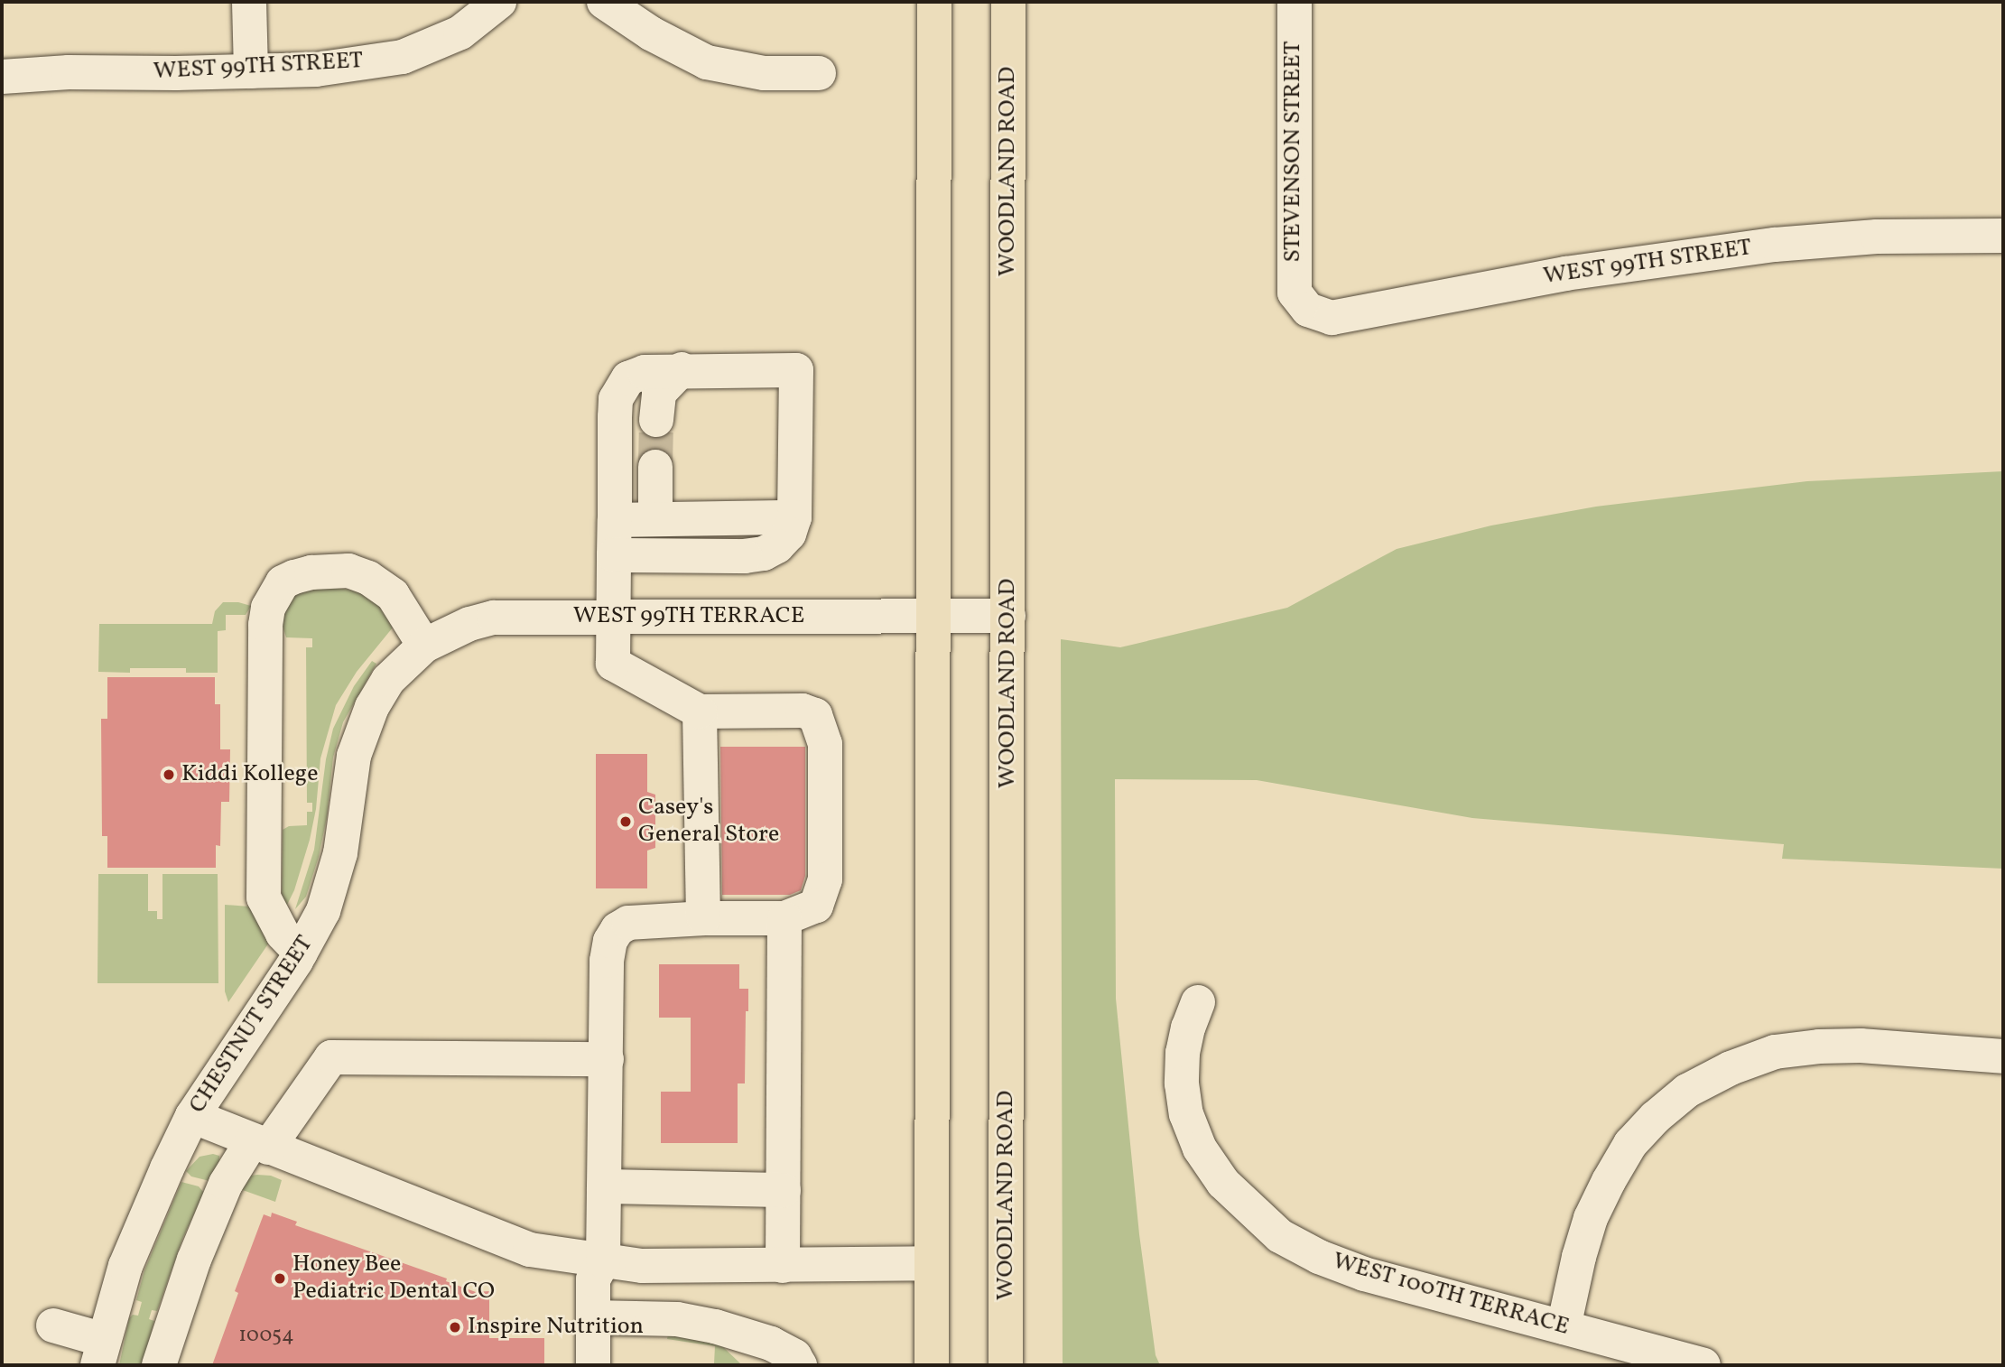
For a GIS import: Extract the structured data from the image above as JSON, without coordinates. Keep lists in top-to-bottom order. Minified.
{"streets":{"main road":["WOODLAND ROAD"],"street":["WEST 99TH STREET","STEVENSON STREET","WEST 99TH TERRACE","CHESTNUT STREET","WEST 100TH TERRACE"]},"crossings":[["WEST 99TH STREET","STEVENSON STREET"],["WOODLAND ROAD","WEST 99TH TERRACE"],["WEST 99TH TERRACE","CHESTNUT STREET"]],"places":["Kiddi Kollege","Casey's General Store","Honey Bee Pediatric Dental CO","Inspire Nutrition"],"house_numbers":["10054"]}
